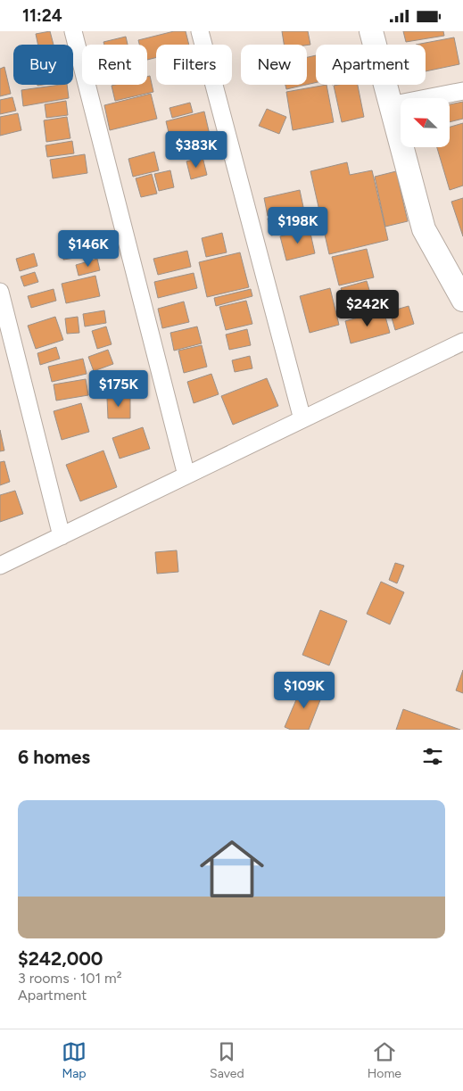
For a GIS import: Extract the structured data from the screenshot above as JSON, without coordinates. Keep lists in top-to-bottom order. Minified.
{"north":"top left","page":{"status":"11:24","chip":["Buy","Rent","Filters","New","Apartment"],"price":["$383K","$198K","$146K","$242K","$175K","$109K"],"heading":"6 homes","list":[{"name":"$242,000","note":"3 rooms · 101 m² · Apartment"}],"tabs":["Map","Saved","Home"]}}
